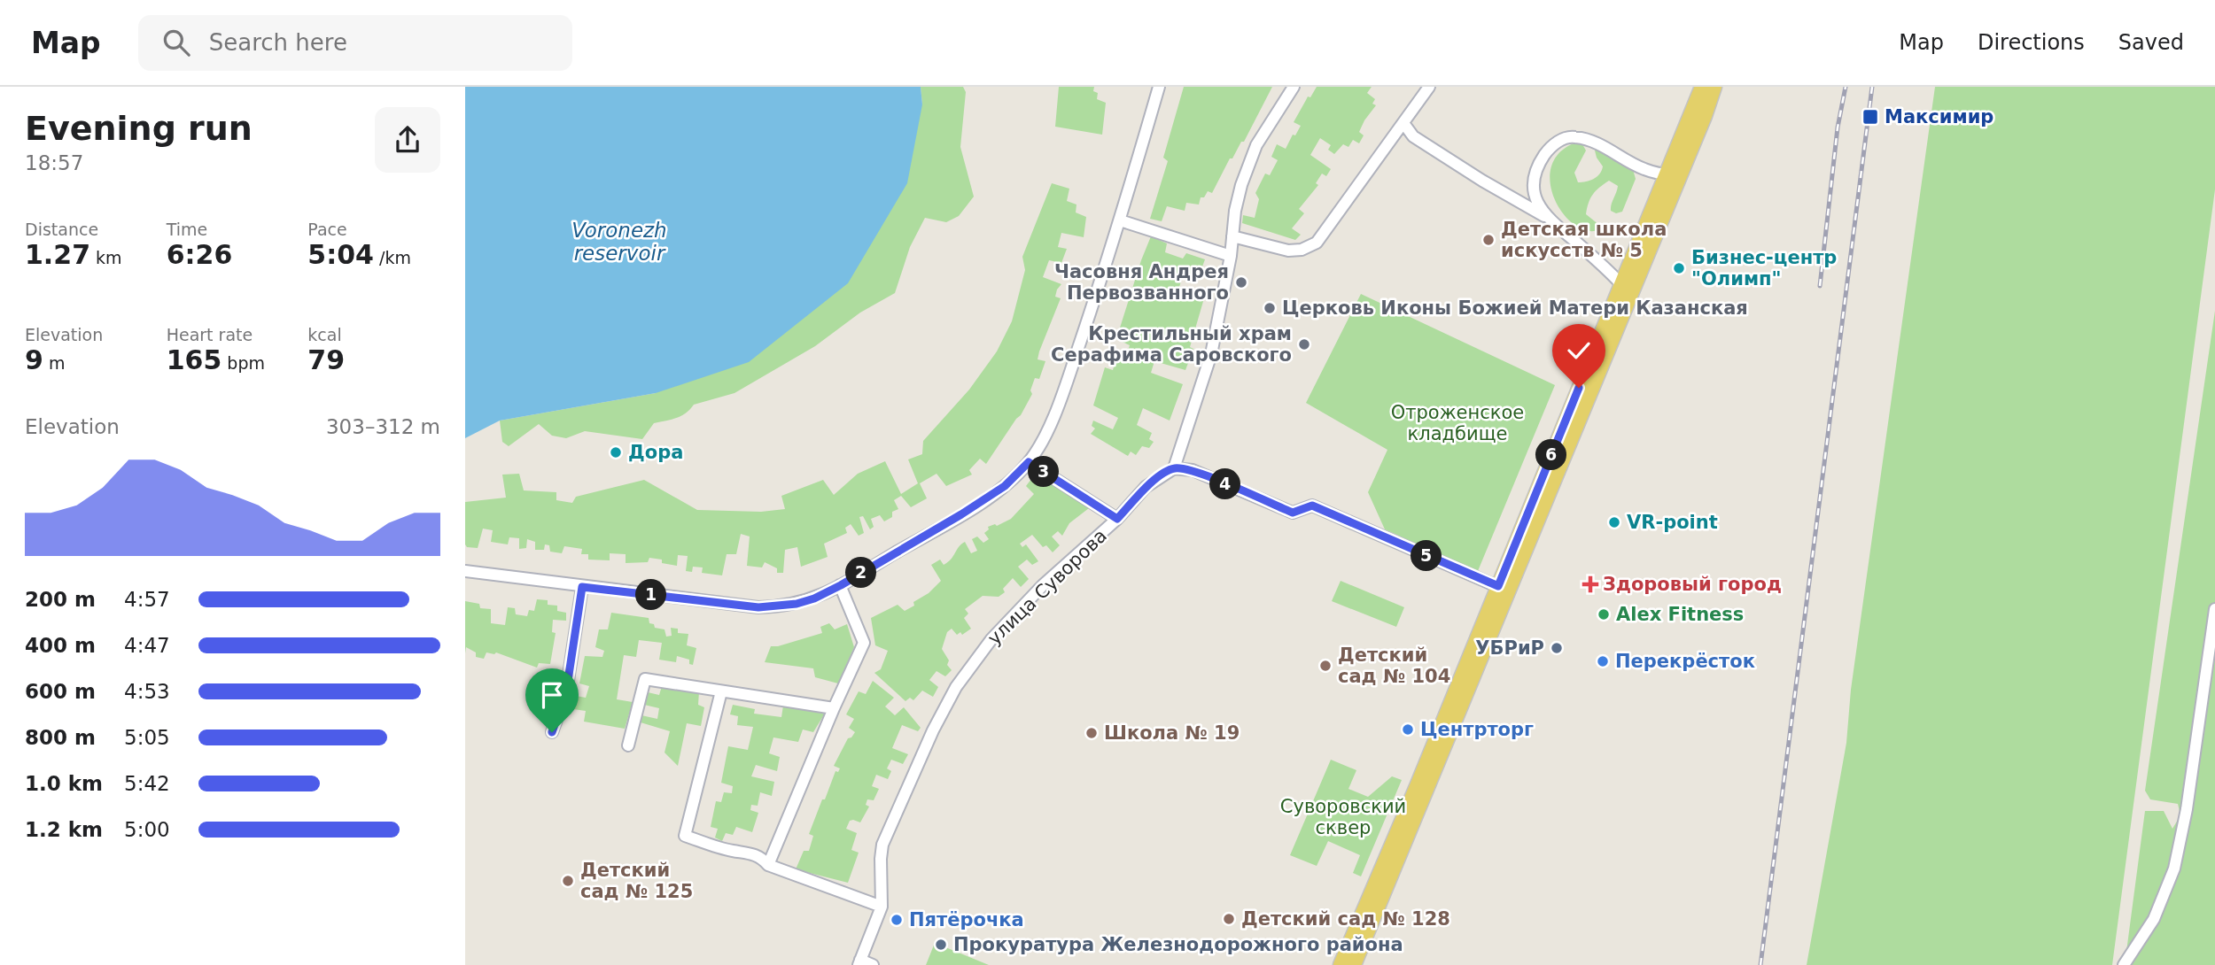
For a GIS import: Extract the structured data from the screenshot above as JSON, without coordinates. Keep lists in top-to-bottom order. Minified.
{"streets":{"street":["улица Суворова"]},"water":["Voronezh reservoir"],"parks":["Отроженское кладбище","Суворовский сквер"],"places":{"transit":["Максимир"],"other":["Детская школа искусств № 5","Бизнес-центр \"Олимп\"","Часовня Андрея Первозванного","Церковь Иконы Божией Матери Казанская","Крестильный храм Серафима Саровского","Дора","VR-point","Alex Fitness","УБРиР","Перекрёсток","Детский сад № 104","Центрторг","Школа № 19","Детский сад № 125","Детский сад № 128","Пятёрочка","Прокуратура Железнодорожного района"],"health":["Здоровый город"]},"page":{"header":"Map","search":"Search here","nav":["Map","Directions","Saved"],"heading":["Evening run","18:57"],"stats":[["Distance","1.27 km"],["Time","6:26"],["Pace","5:04 /km"],["Elevation","9 m"],["Heart rate","165 bpm"],["kcal","79"]],"chart":["Elevation","303–312 m"],"pins":["6","3","4","5","2","1"],"list":[{"name":"200 m","note":"4:57"},{"name":"400 m","note":"4:47"},{"name":"600 m","note":"4:53"},{"name":"800 m","note":"5:05"},{"name":"1.0 km","note":"5:42"},{"name":"1.2 km","note":"5:00"}]}}
